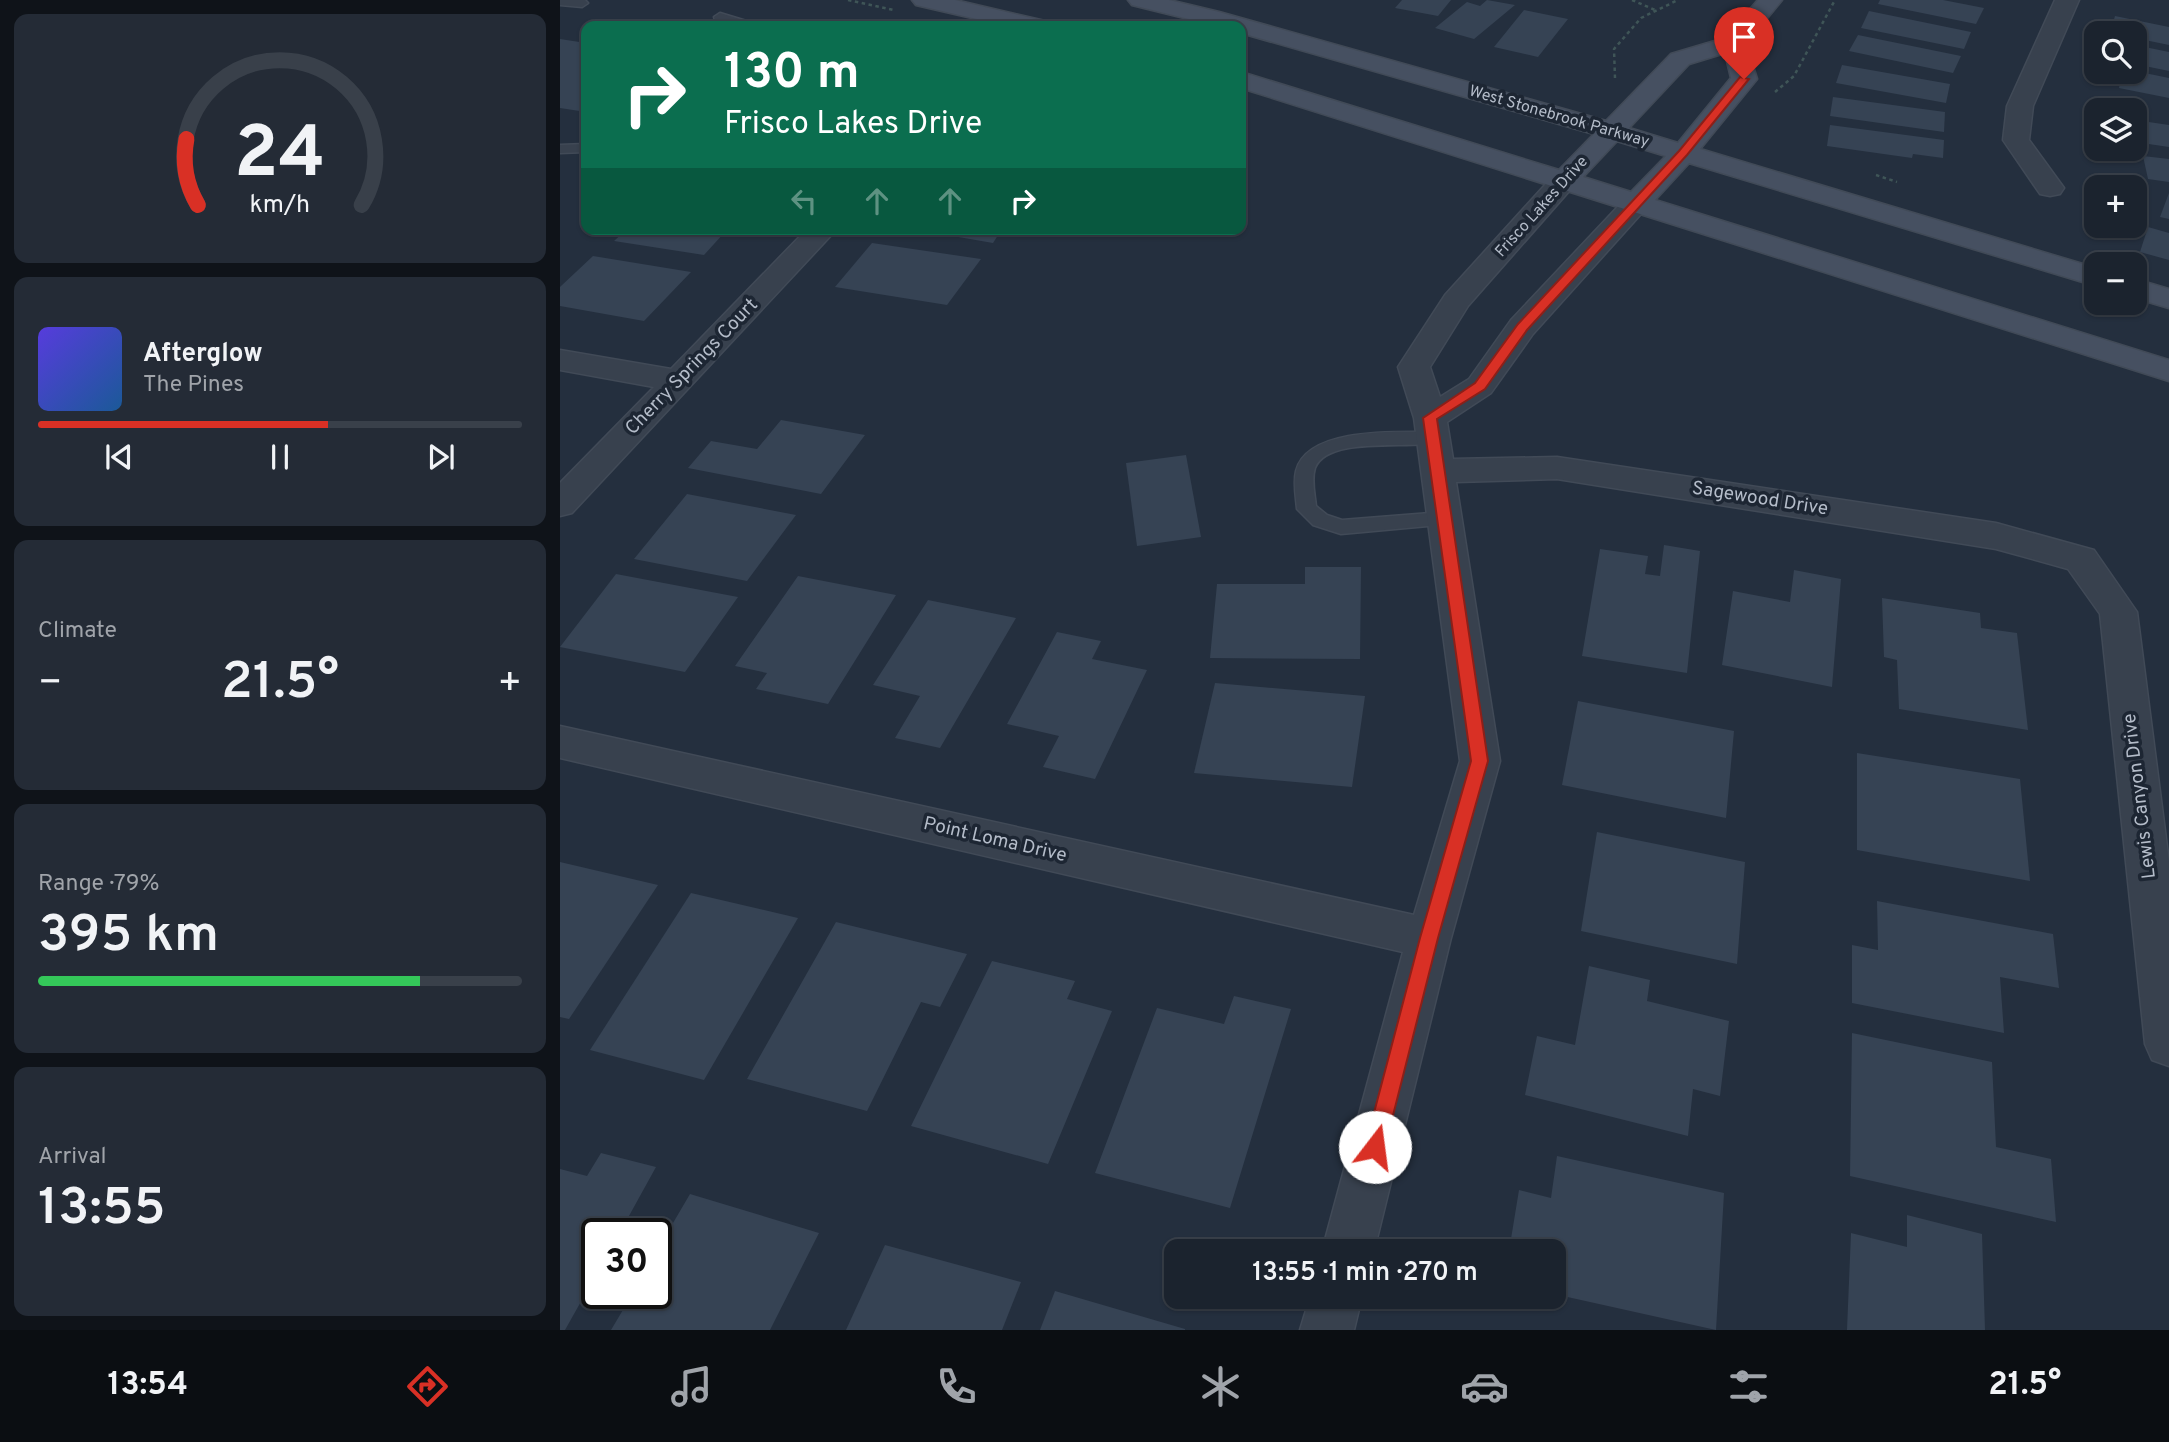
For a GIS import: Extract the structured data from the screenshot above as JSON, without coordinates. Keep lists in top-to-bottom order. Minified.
{"streets":{"street":["West Stonebrook Parkway","Frisco Lakes Drive","Cherry Springs Court","Sagewood Drive","Lewis Canyon Drive","Point Loma Drive"]},"crossings":[["West Stonebrook Parkway","Frisco Lakes Drive"],["Frisco Lakes Drive","Sagewood Drive"],["Frisco Lakes Drive","Point Loma Drive"],["Sagewood Drive","Lewis Canyon Drive"]],"page":{"map_buttons":["+","−"],"turn":["130 m","Frisco Lakes Drive"],"song":["Afterglow","The Pines"],"tile":["Climate",["Range · 79%","395 km"],["Arrival","13:55"]],"heat":["−","21.5°","+"],"limit":"30","trip":"13:55 · 1 min · 270 m","tabs":["13:54","21.5°"],"gauge":["24","km/h"]}}
